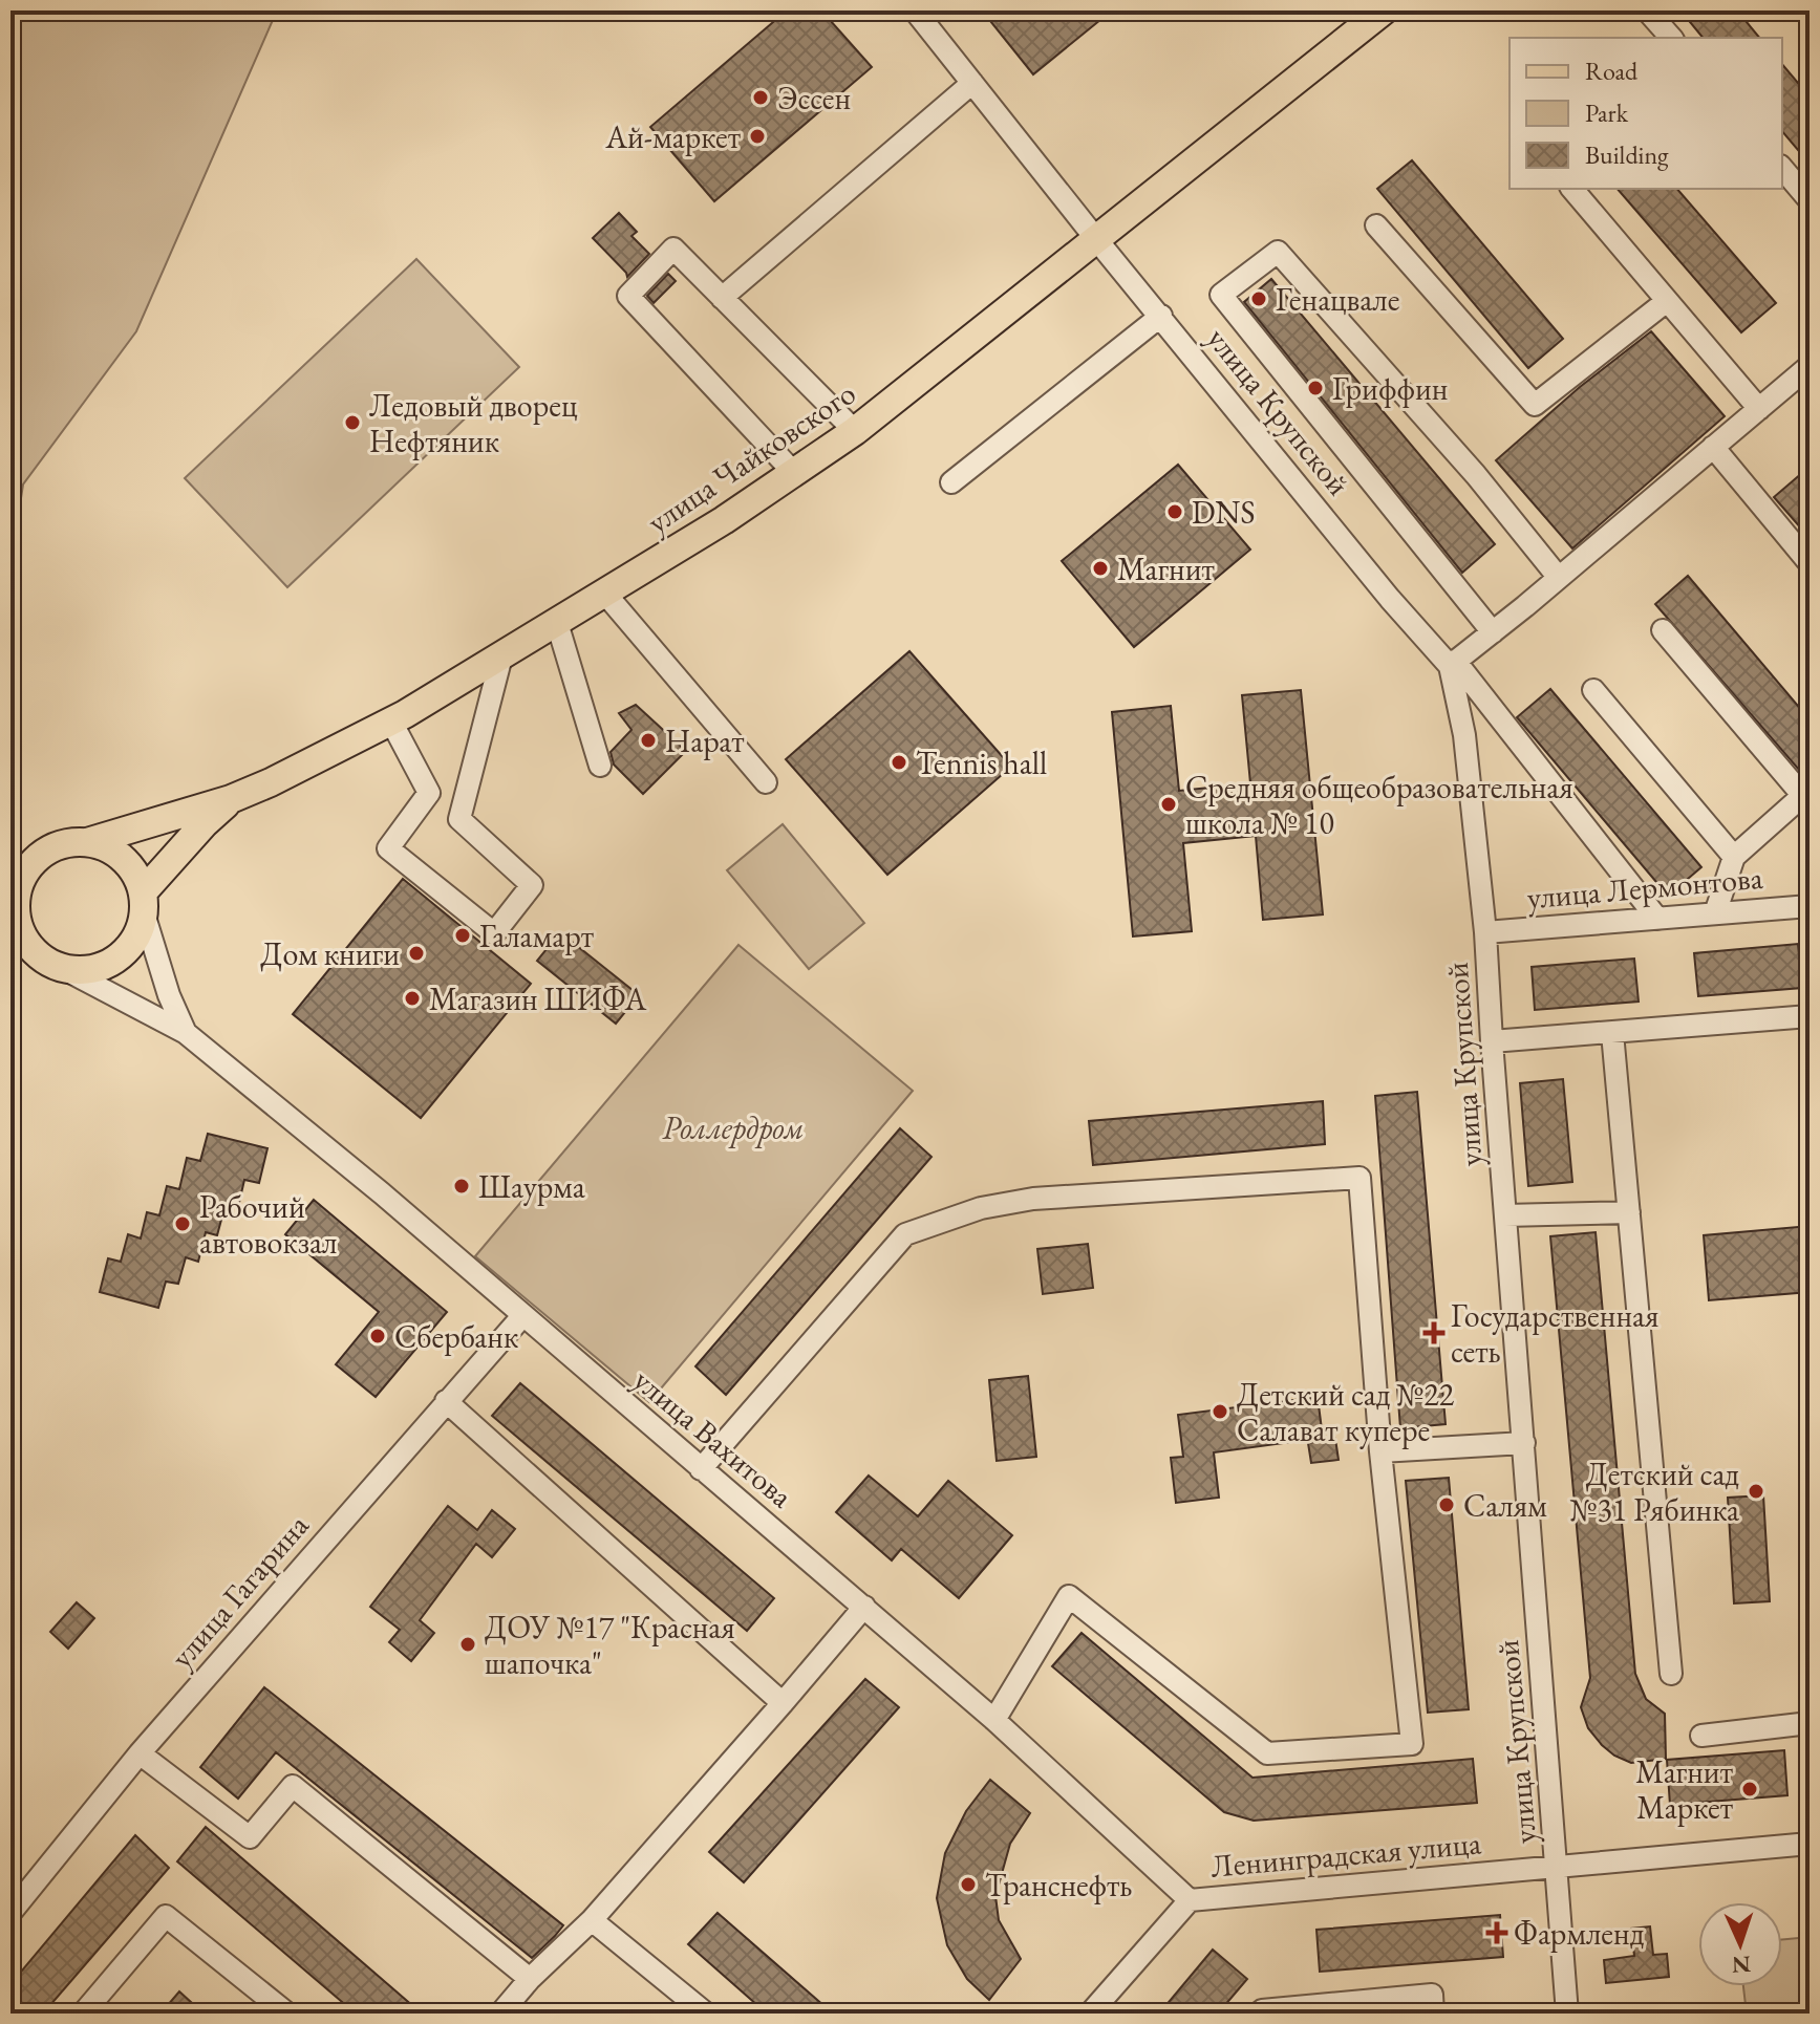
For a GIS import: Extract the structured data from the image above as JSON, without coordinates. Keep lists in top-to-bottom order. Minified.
{"streets":{"main road":["улица Чайковского"],"street":["улица Крупской","улица Лермонтова","улица Вахитова","улица Гагарина","Ленинградская улица"]},"crossings":[["улица Крупской","улица Чайковского"],["улица Крупской","улица Лермонтова"],["улица Крупской","Ленинградская улица"],["улица Чайковского","улица Вахитова"],["улица Вахитова","улица Гагарина"],["улица Вахитова","Ленинградская улица"]],"parks":["Роллердром"],"places":{"other":["Эссен","Ай-маркет","Генацвале","Гриффин","Ледовый дворец Нефтяник","DNS","Магнит","Нарат","Tennis hall","Средняя общеобразовательная школа № 10","Галамарт","Дом книги","Магазин ШИФА","Шаурма","Рабочий автовокзал","Сбербанк","Детский сад №22 Салават купере","Детский сад №31 Рябинка","Салям","ДОУ №17 \"Красная шапочка\"","Магнит Маркет","Транснефть"],"health":["Государственная сеть","Фармленд"]},"legend":["Road","Park","Building"],"north":"bottom"}
